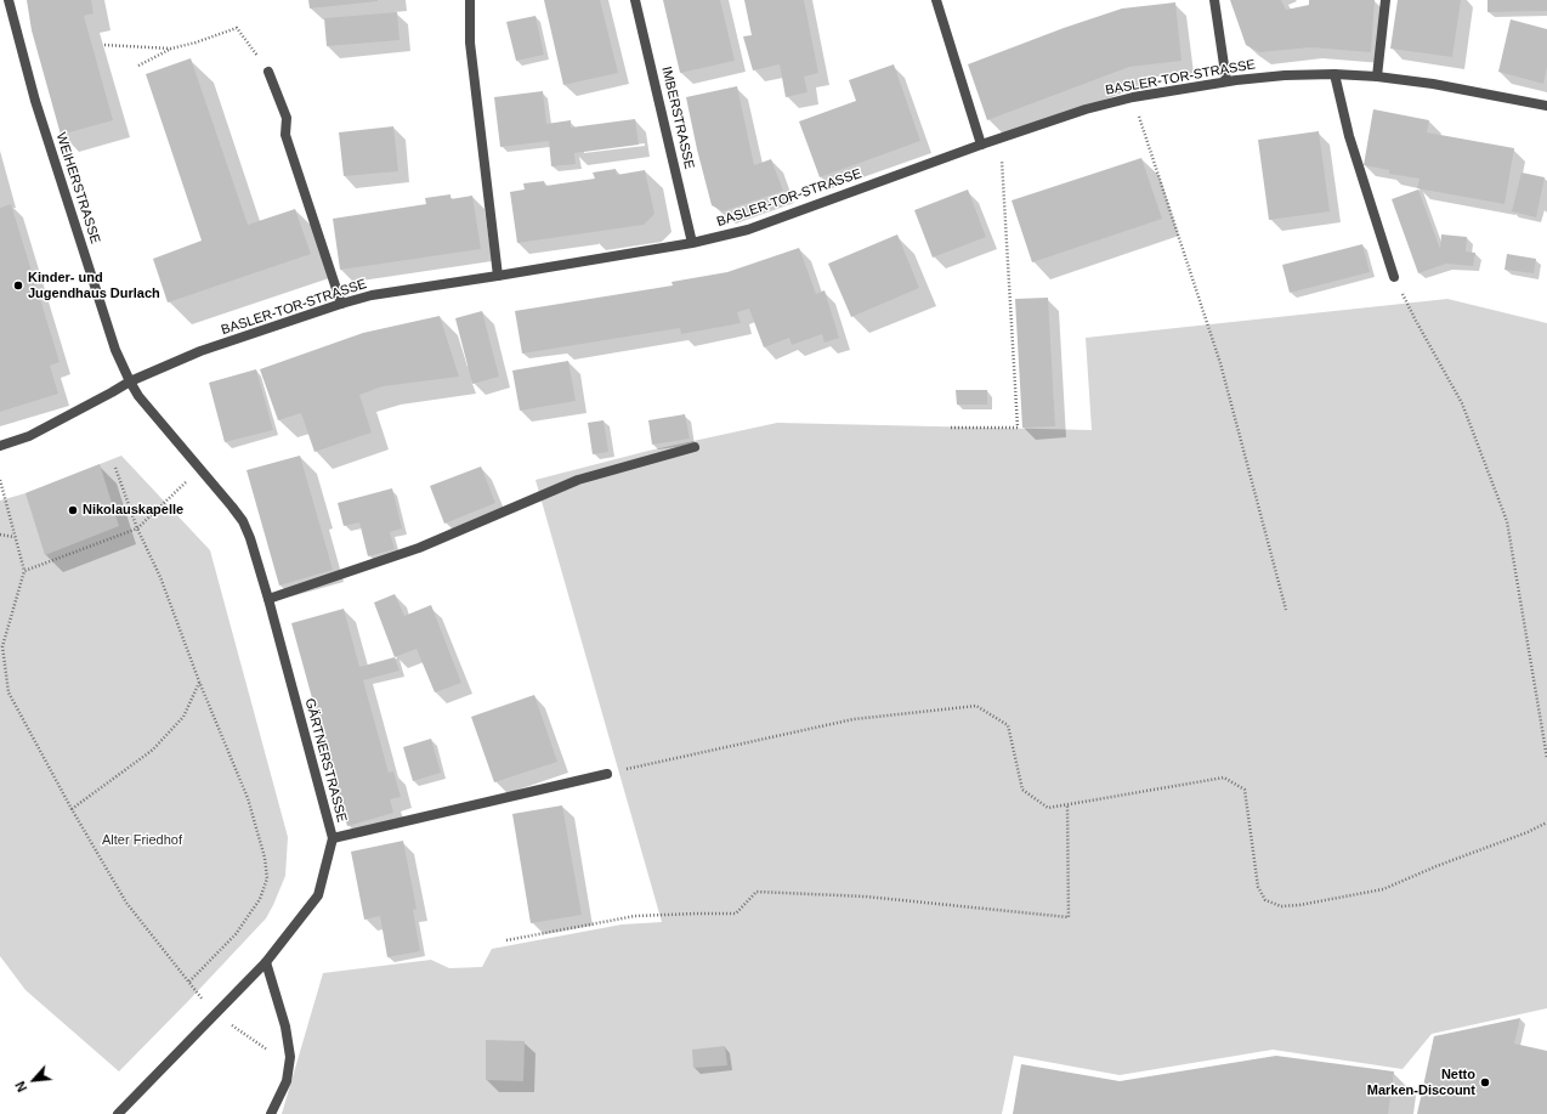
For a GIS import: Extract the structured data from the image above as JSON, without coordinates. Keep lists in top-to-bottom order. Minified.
{"streets":{"street":["BASLER-TOR-STRASSE","IMBERSTRASSE","WEIHERSTRASSE","GÄRTNERSTRASSE"]},"crossings":[["BASLER-TOR-STRASSE","IMBERSTRASSE"],["BASLER-TOR-STRASSE","WEIHERSTRASSE"],["BASLER-TOR-STRASSE","GÄRTNERSTRASSE"],["WEIHERSTRASSE","GÄRTNERSTRASSE"]],"parks":["Alter Friedhof"],"places":["Kinder- und Jugendhaus Durlach","Nikolauskapelle","Netto Marken-Discount"],"north":"bottom left"}
